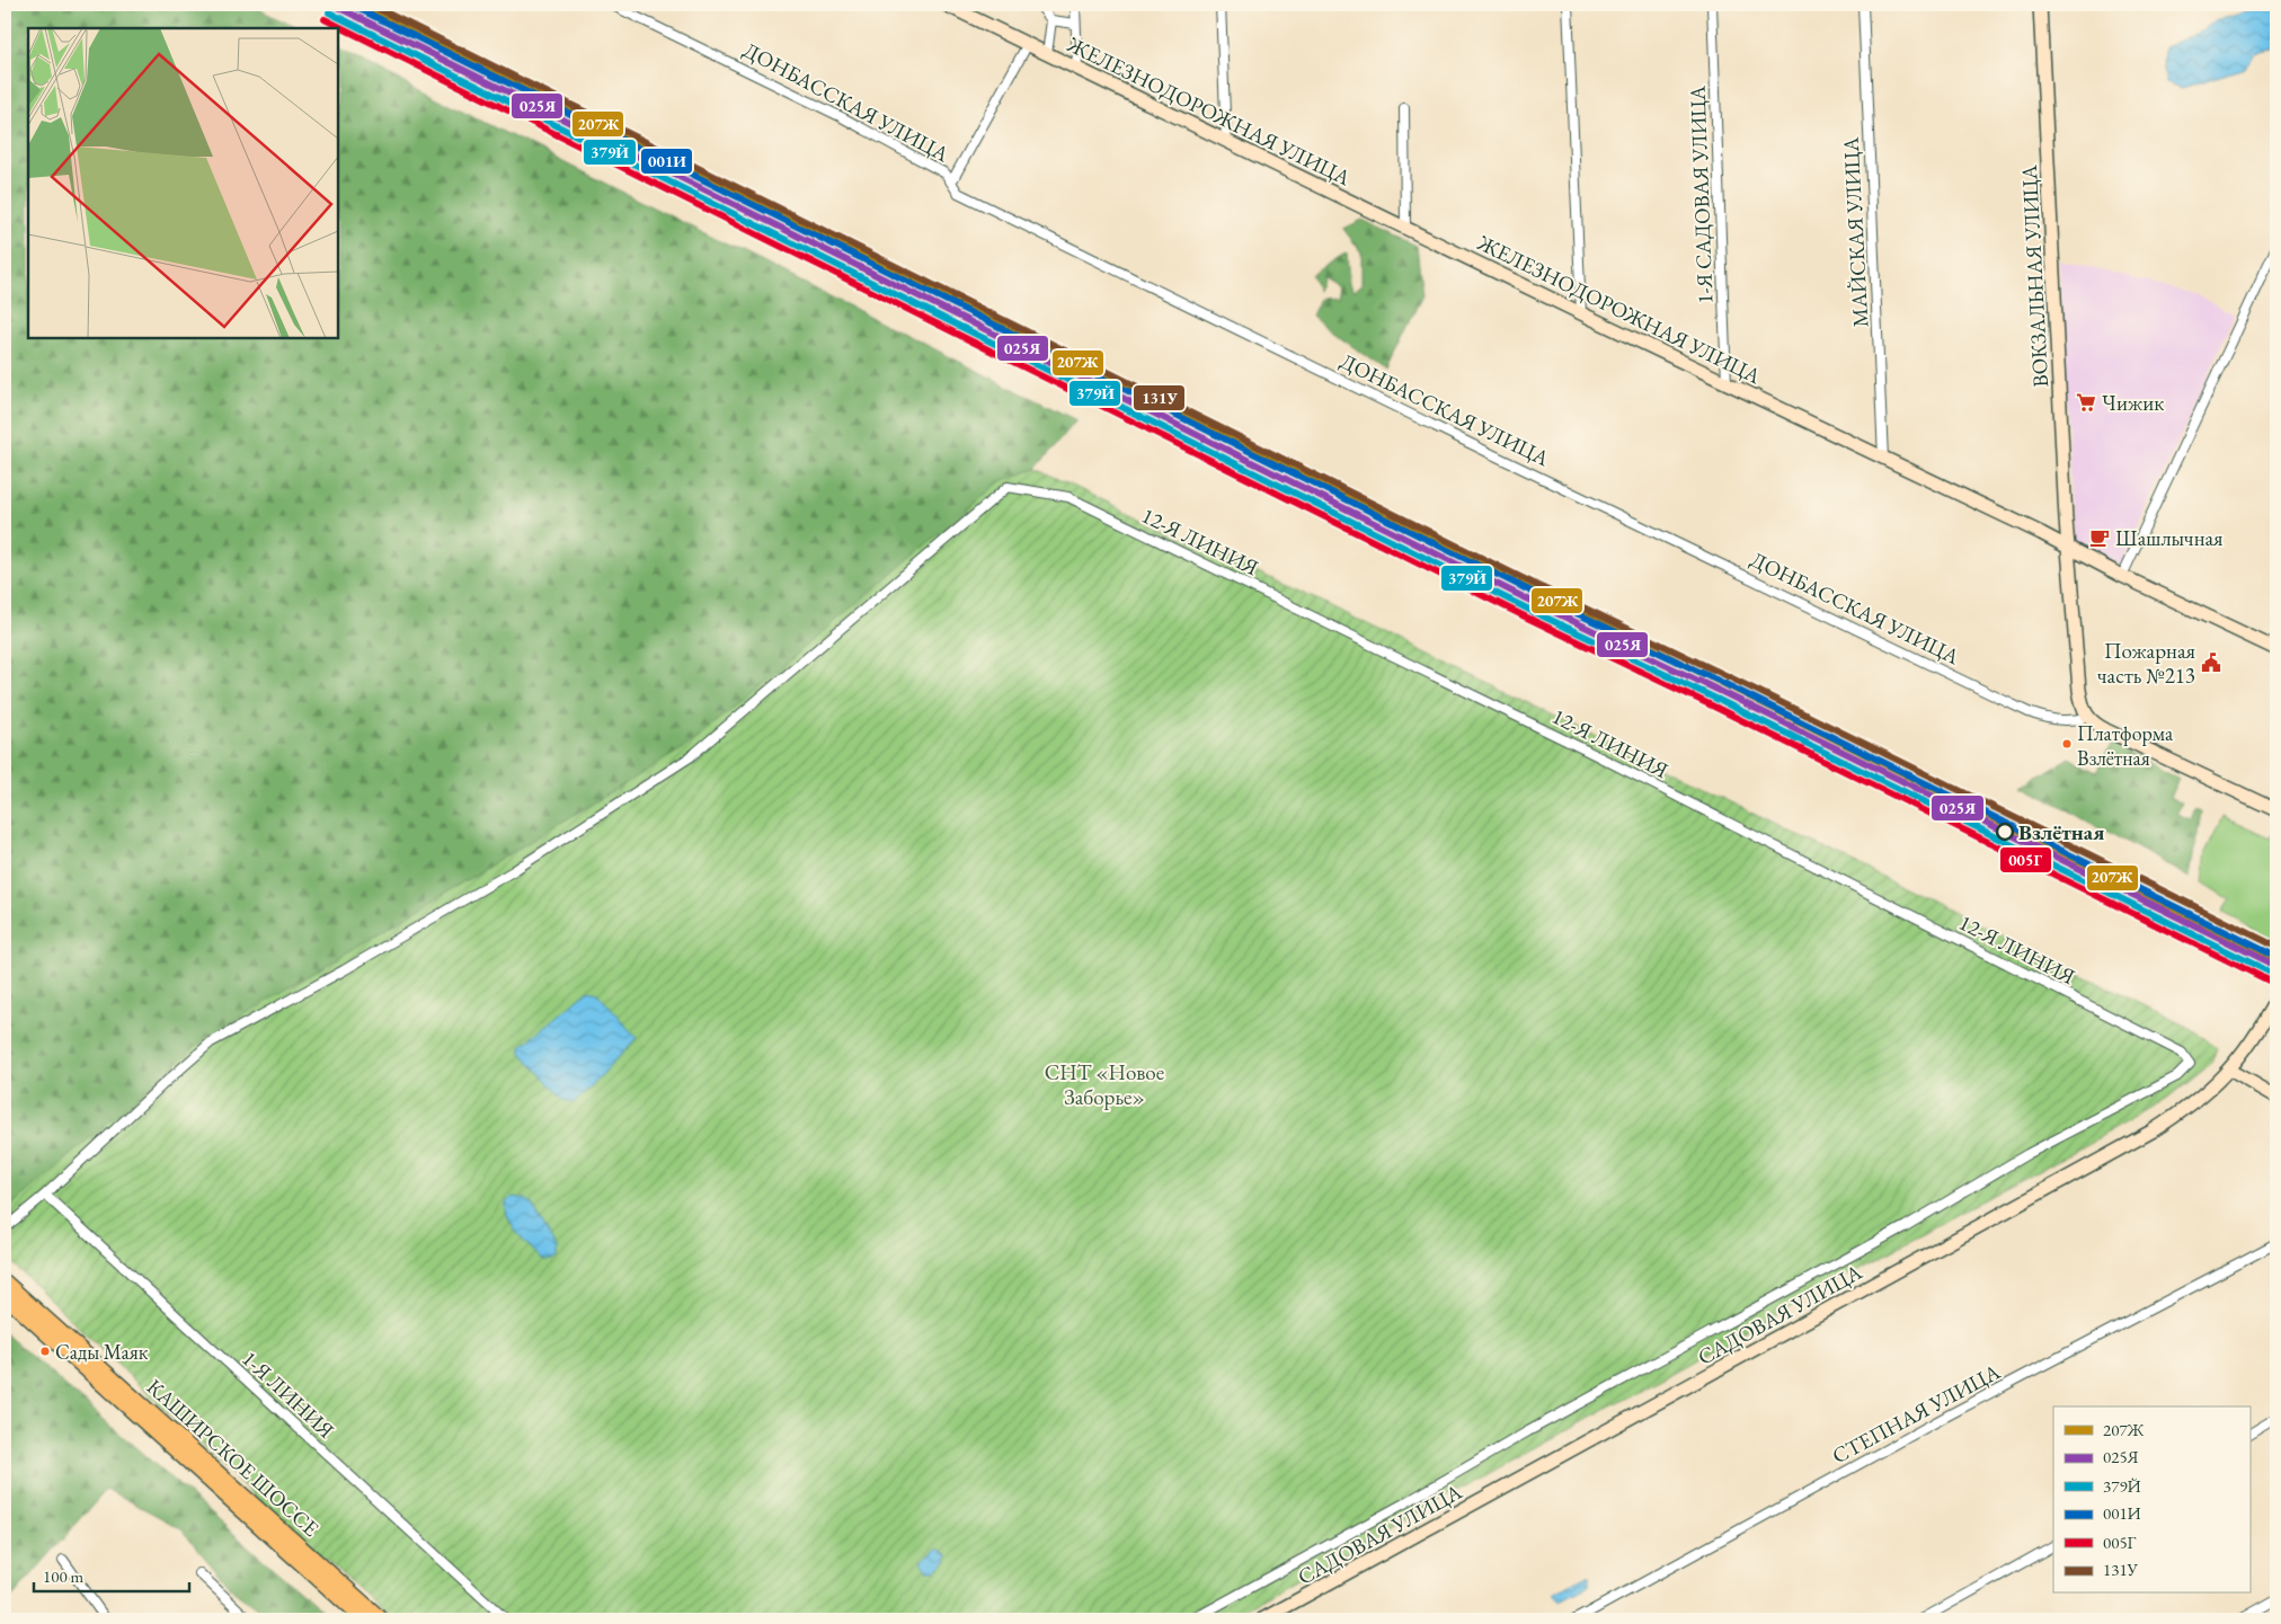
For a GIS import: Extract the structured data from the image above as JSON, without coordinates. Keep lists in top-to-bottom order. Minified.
{"streets":{"main road":["ЖЕЛЕЗНОДОРОЖНАЯ УЛИЦА","ВОКЗАЛЬНАЯ УЛИЦА","САДОВАЯ УЛИЦА","КАШИРСКОЕ ШОССЕ"],"street":["ДОНБАССКАЯ УЛИЦА","1-Я САДОВАЯ УЛИЦА","МАЙСКАЯ УЛИЦА","12-Я ЛИНИЯ","1-Я ЛИНИЯ","СТЕПНАЯ УЛИЦА"]},"crossings":[["ДОНБАССКАЯ УЛИЦА","ВОКЗАЛЬНАЯ УЛИЦА"],["ЖЕЛЕЗНОДОРОЖНАЯ УЛИЦА","1-Я САДОВАЯ УЛИЦА"],["ЖЕЛЕЗНОДОРОЖНАЯ УЛИЦА","МАЙСКАЯ УЛИЦА"],["ЖЕЛЕЗНОДОРОЖНАЯ УЛИЦА","ВОКЗАЛЬНАЯ УЛИЦА"],["12-Я ЛИНИЯ","1-Я ЛИНИЯ"]],"parks":["СНТ «Новое Заборье»"],"places":{"supermarket":["Чижик"],"cafe":["Шашлычная"],"public building":["Пожарная часть №213"],"other":["Платформа Взлётная","Взлётная","Сады Маяк"]},"lines":["transit line 207Ж","transit line 025Я","transit line 001И","transit line 131У","transit line 379Й","transit line 005Г"],"legend":["207Ж","025Я","379Й","001И","005Г","131У"],"scale_bar":"100 m"}
